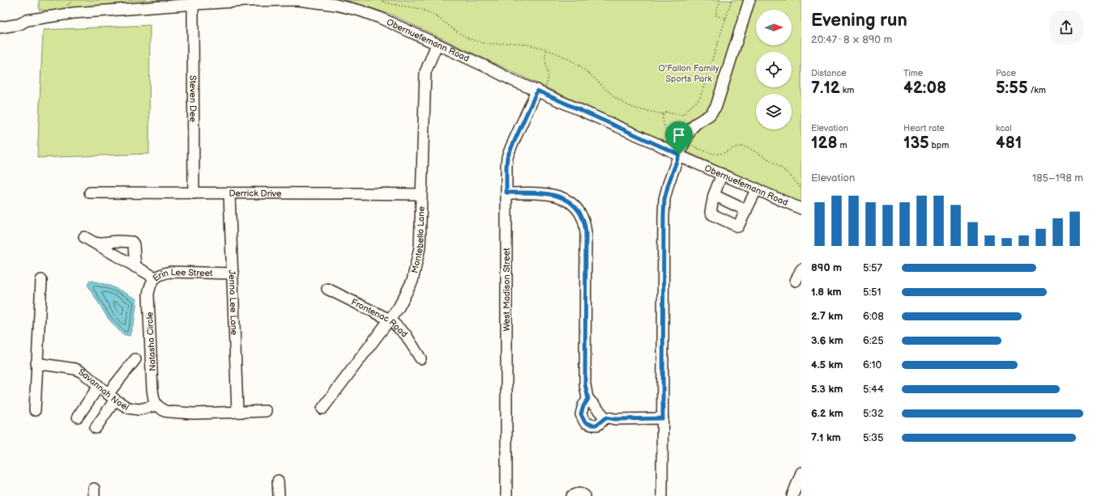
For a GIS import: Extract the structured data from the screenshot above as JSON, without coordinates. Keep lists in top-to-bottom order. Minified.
{"streets":{"street":["Obernuefemann Road","Steven Dee","Derrick Drive","Montebello Lane","Erin Lee Street","West Madison Street","Jenna Lee Lane","Frontenac Road","Natasha Circle","Savannah Noel"]},"crossings":[["Obernuefemann Road","Steven Dee"],["Obernuefemann Road","Montebello Lane"],["Obernuefemann Road","West Madison Street"],["Steven Dee","Derrick Drive"],["Derrick Drive","Montebello Lane"],["Derrick Drive","Jenna Lee Lane"],["Montebello Lane","Frontenac Road"],["Erin Lee Street","Jenna Lee Lane"],["Erin Lee Street","Natasha Circle"],["Natasha Circle","Savannah Noel"]],"parks":["O'Fallon Family Sports Park"],"north":"right","page":{"heading":["Evening run","20:47 · 8 × 890 m"],"stats":[["Distance","7.12 km"],["Time","42:08"],["Pace","5:55 /km"],["Elevation","128 m"],["Heart rate","135 bpm"],["kcal","481"]],"chart":["Elevation","185–198 m"],"list":[{"name":"890 m","note":"5:57"},{"name":"1.8 km","note":"5:51"},{"name":"2.7 km","note":"6:08"},{"name":"3.6 km","note":"6:25"},{"name":"4.5 km","note":"6:10"},{"name":"5.3 km","note":"5:44"},{"name":"6.2 km","note":"5:32"},{"name":"7.1 km","note":"5:35"}]}}
